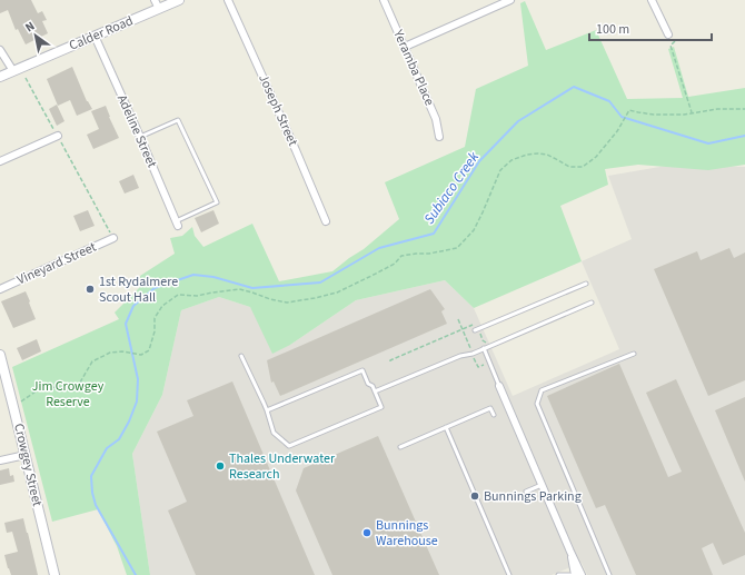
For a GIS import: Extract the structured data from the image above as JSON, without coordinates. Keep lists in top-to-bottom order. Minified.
{"streets":{"street":["Calder Road","Yeramba Place","Joseph Street","Adeline Street","Vineyard Street","Crowgey Street"]},"crossings":[["Calder Road","Adeline Street"]],"water":["Subiaco Creek"],"parks":["Jim Crowgey Reserve"],"places":["1st Rydalmere Scout Hall","Thales Underwater Research","Bunnings Parking","Bunnings Warehouse"],"scale_bar":"100 m","north":"top left"}
